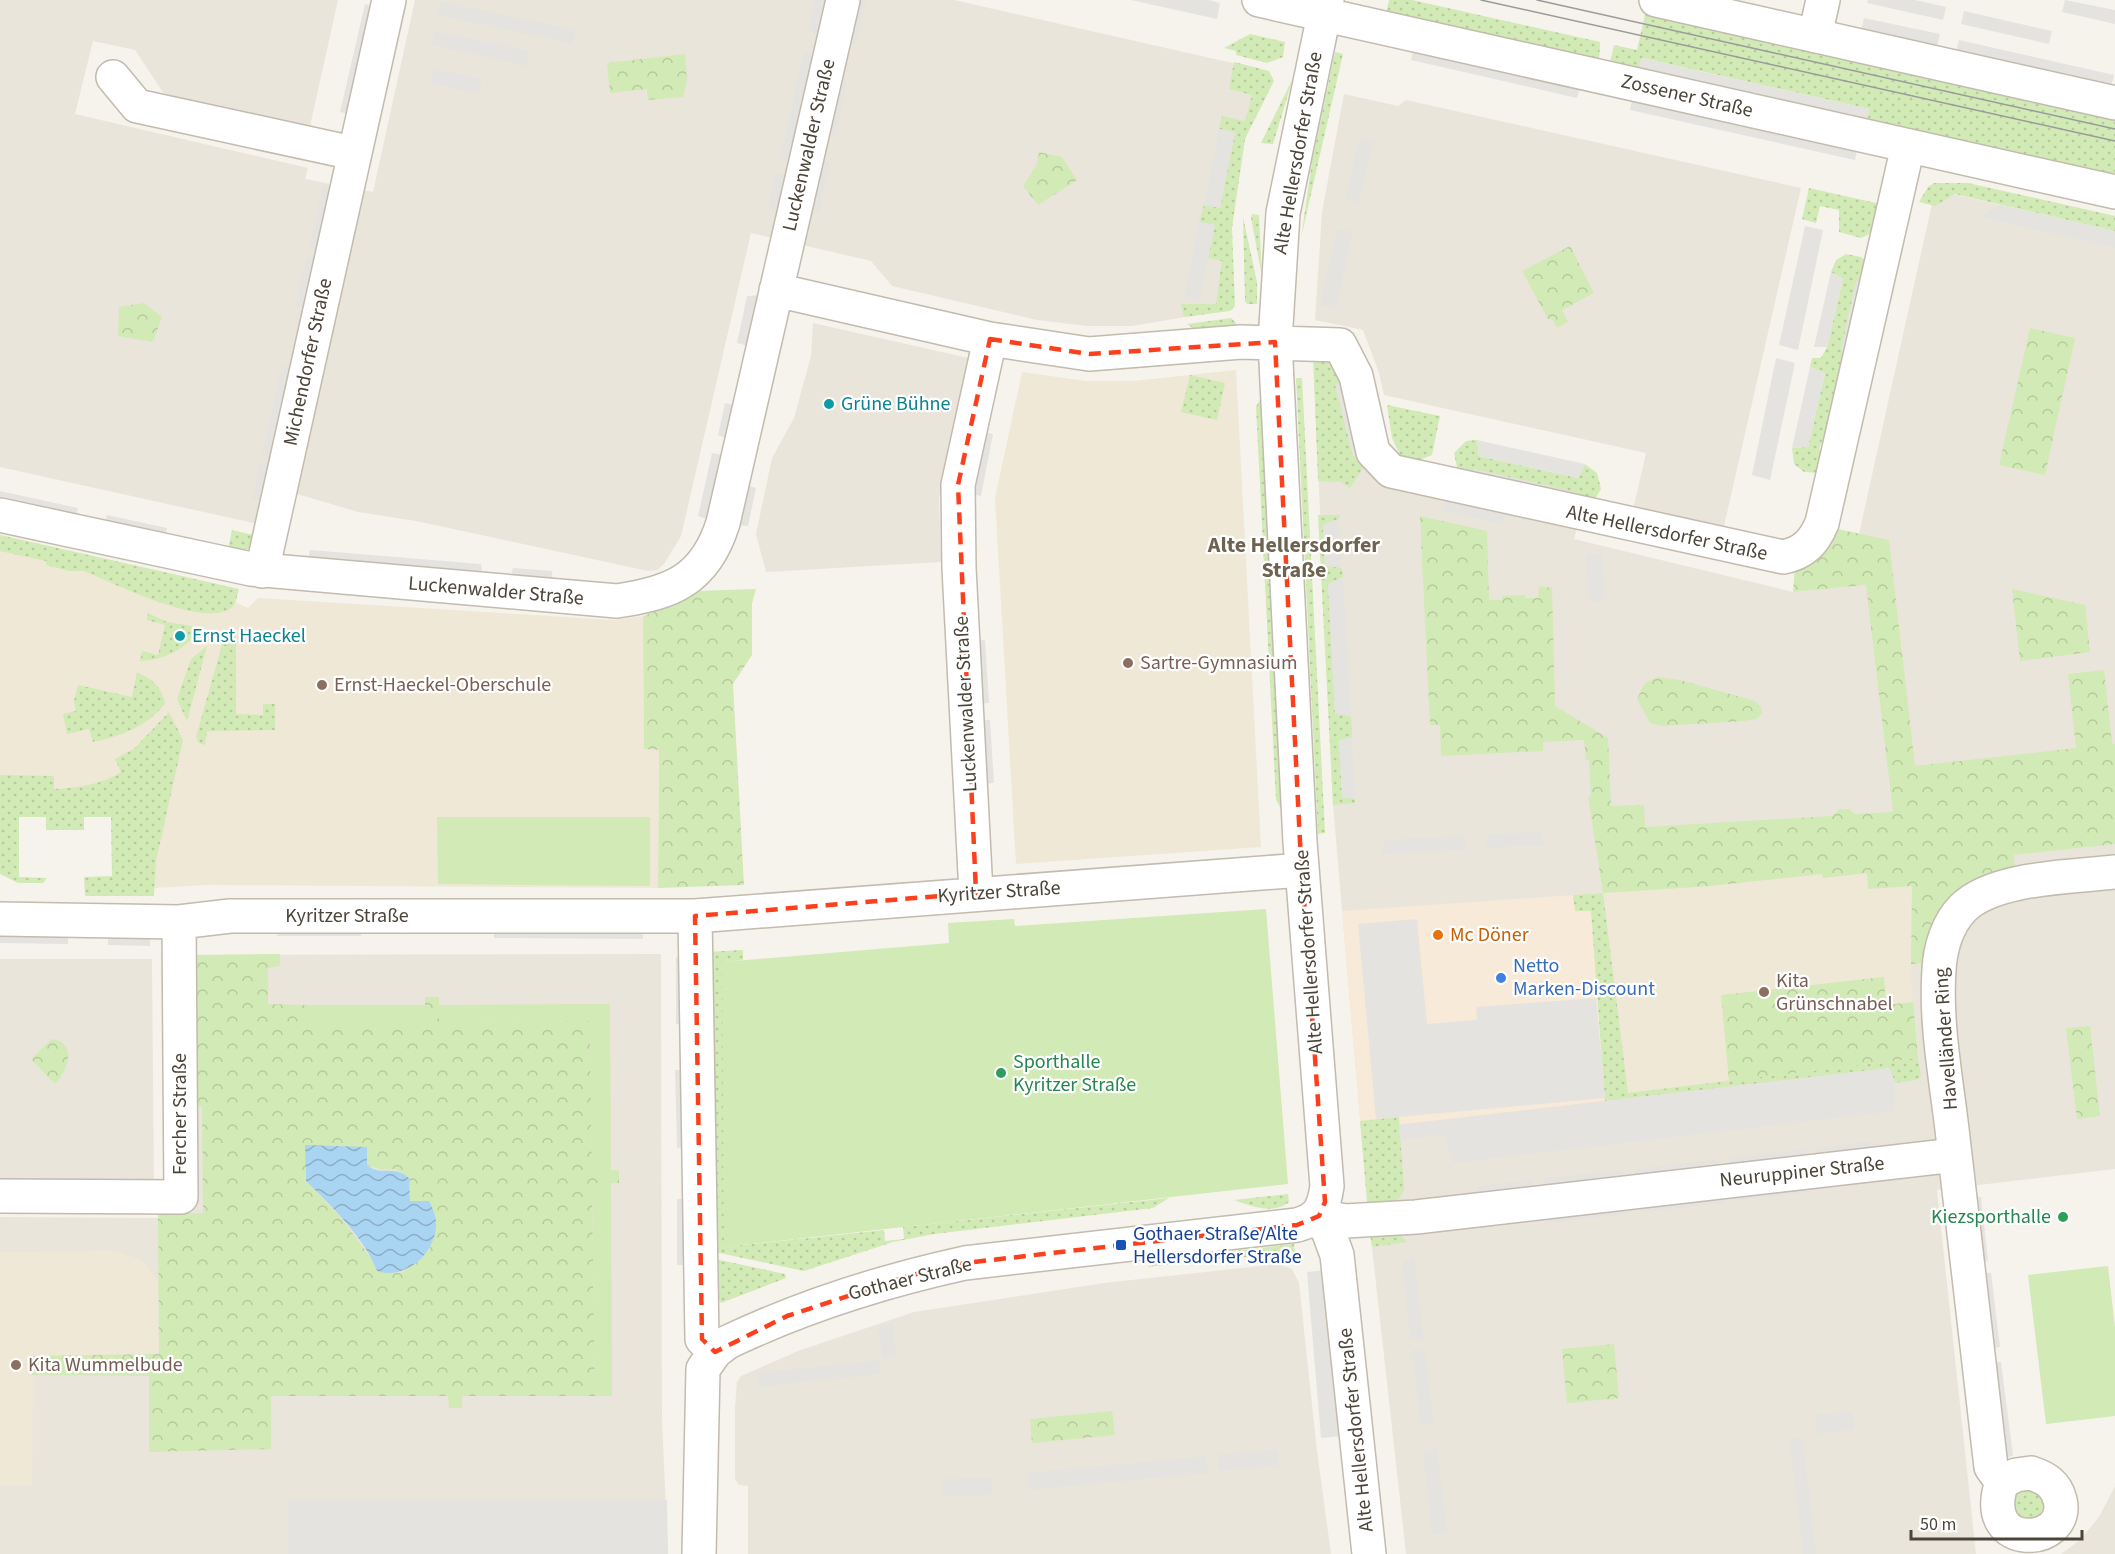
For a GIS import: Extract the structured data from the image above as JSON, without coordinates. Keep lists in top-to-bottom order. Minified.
{"streets":{"street":["Zossener Straße","Luckenwalder Straße","Alte Hellersdorfer Straße","Michendorfer Straße","Kyritzer Straße","Havelländer Ring","Fercher Straße","Neuruppiner Straße","Gothaer Straße"]},"crossings":[["Zossener Straße","Alte Hellersdorfer Straße"],["Luckenwalder Straße","Michendorfer Straße"],["Luckenwalder Straße","Kyritzer Straße"],["Alte Hellersdorfer Straße","Kyritzer Straße"],["Alte Hellersdorfer Straße","Neuruppiner Straße"],["Alte Hellersdorfer Straße","Gothaer Straße"],["Kyritzer Straße","Fercher Straße"],["Havelländer Ring","Neuruppiner Straße"],["Neuruppiner Straße","Gothaer Straße"]],"districts":["Alte Hellersdorfer Straße"],"places":{"other":["Grüne Bühne","Ernst Haeckel","Sartre-Gymnasium","Ernst-Haeckel-Oberschule","Mc Döner","Netto Marken-Discount","Kita Grünschnabel","Sporthalle Kyritzer Straße","Kiezsporthalle","Kita Wummelbude"],"transit":["Gothaer Straße/Alte Hellersdorfer Straße"]},"scale_bar":"50 m"}
